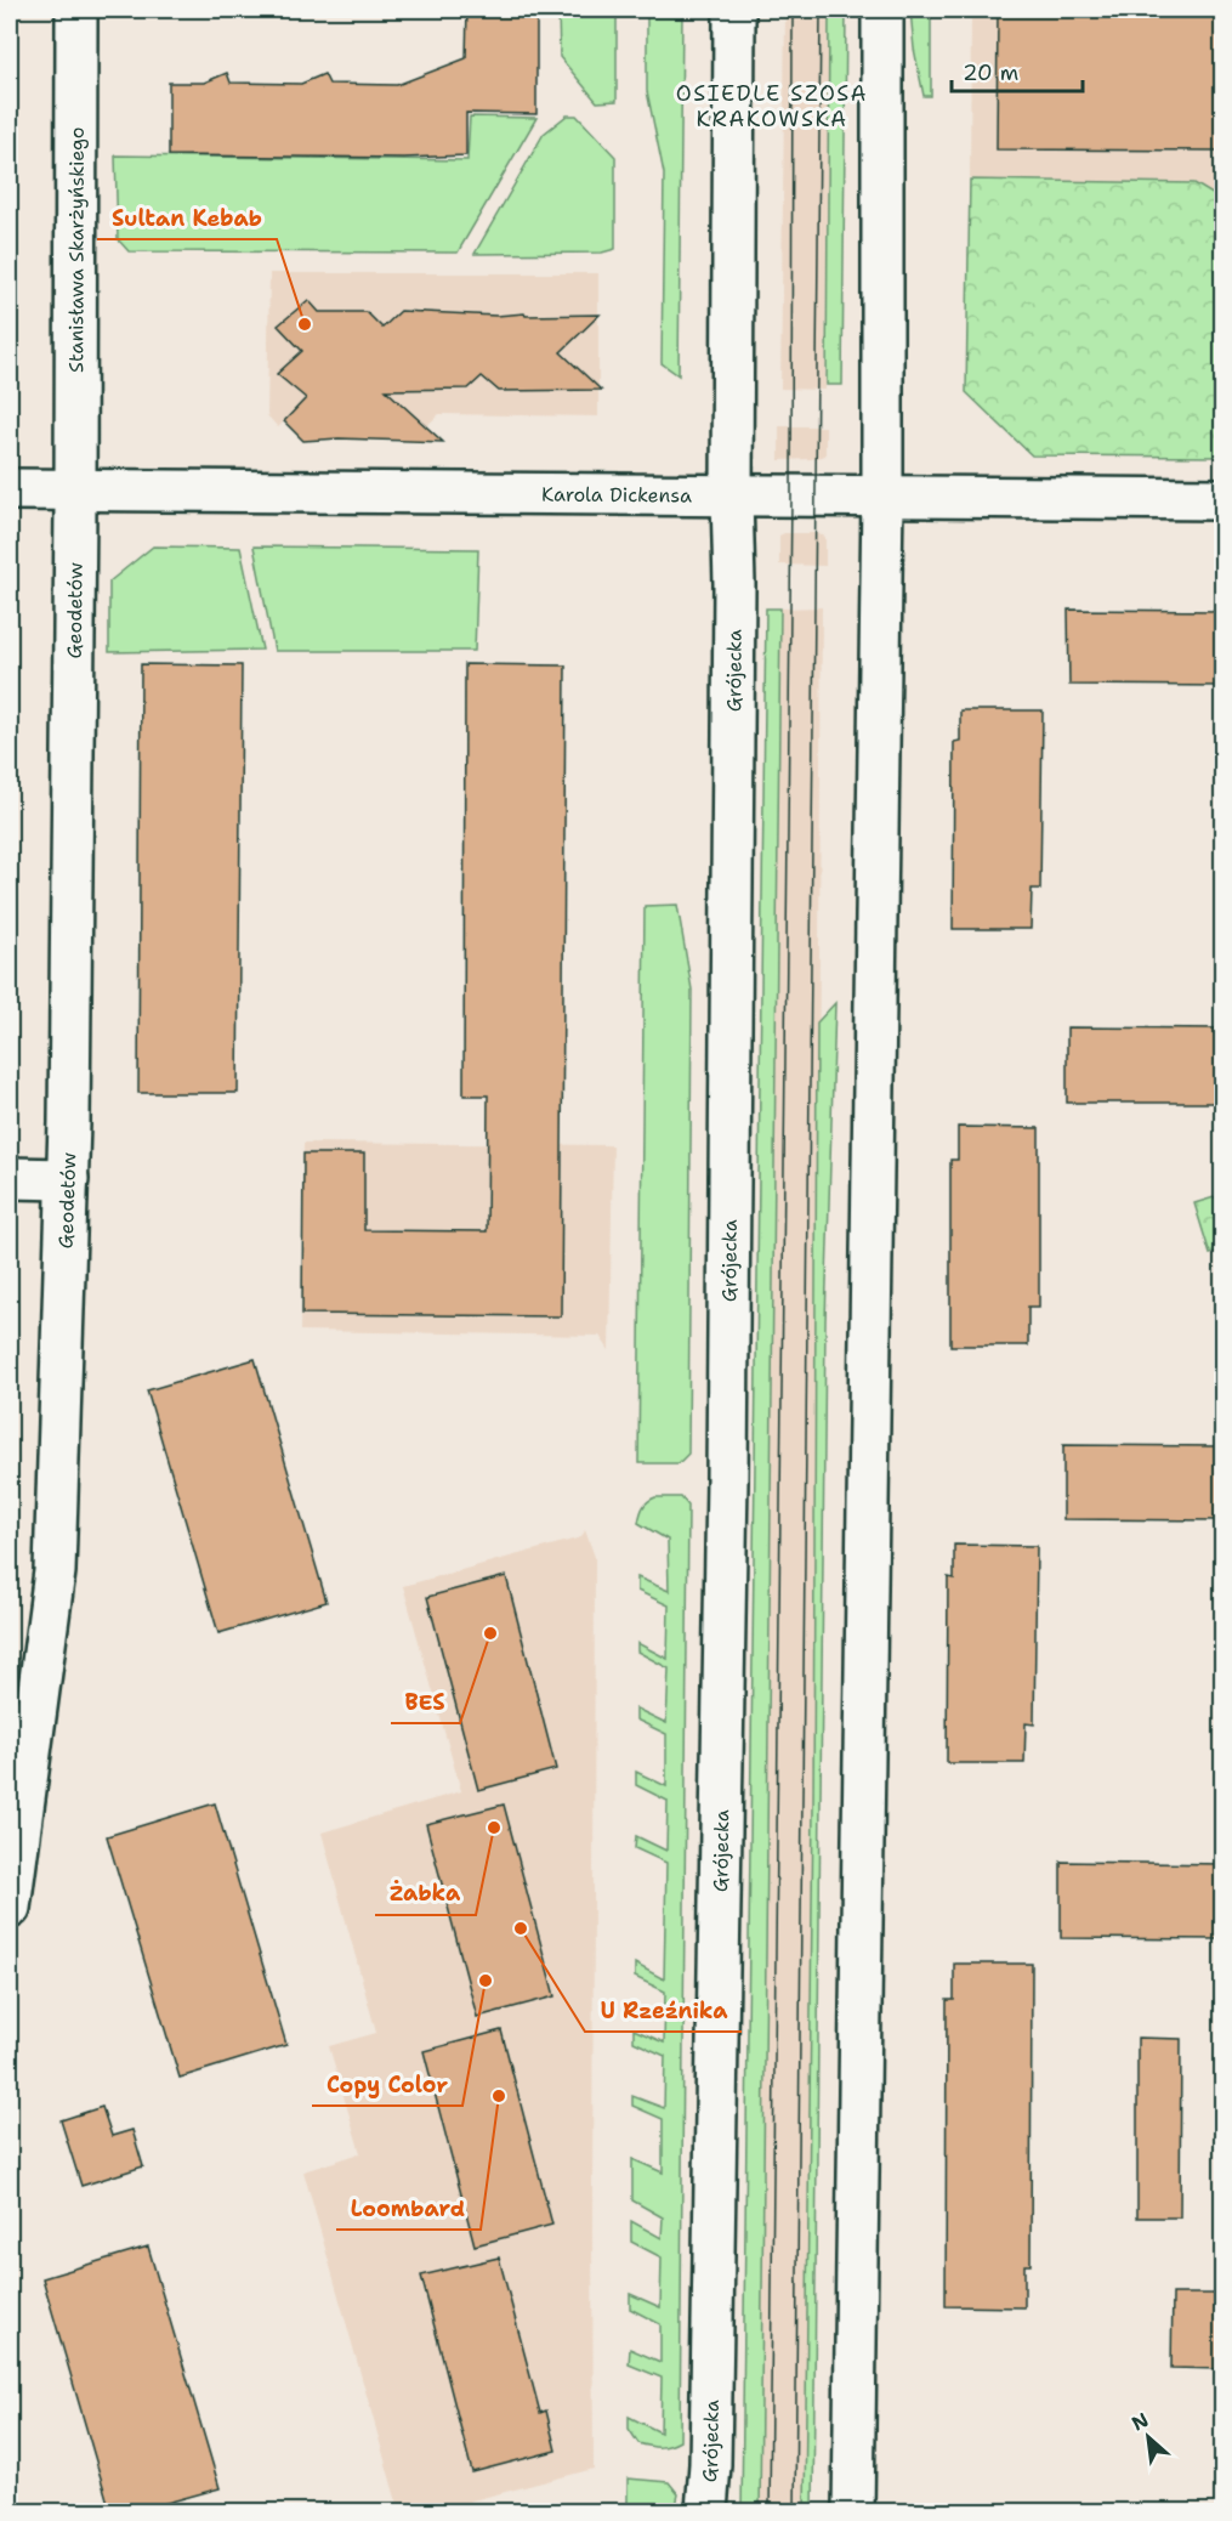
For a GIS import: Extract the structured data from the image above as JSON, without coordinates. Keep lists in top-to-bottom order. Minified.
{"streets":{"main road":["Stanisława Skarżyńskiego","Karola Dickensa","Geodetów","Grójecka"]},"crossings":[["Stanisława Skarżyńskiego","Karola Dickensa"],["Stanisława Skarżyńskiego","Geodetów"],["Karola Dickensa","Geodetów"],["Karola Dickensa","Grójecka"]],"districts":["OSIEDLE SZOSA KRAKOWSKA"],"places":["Sultan Kebab","BES","Żabka","U Rzeźnika","Copy Color","Loombard"],"scale_bar":"20 m","north":"top left"}
